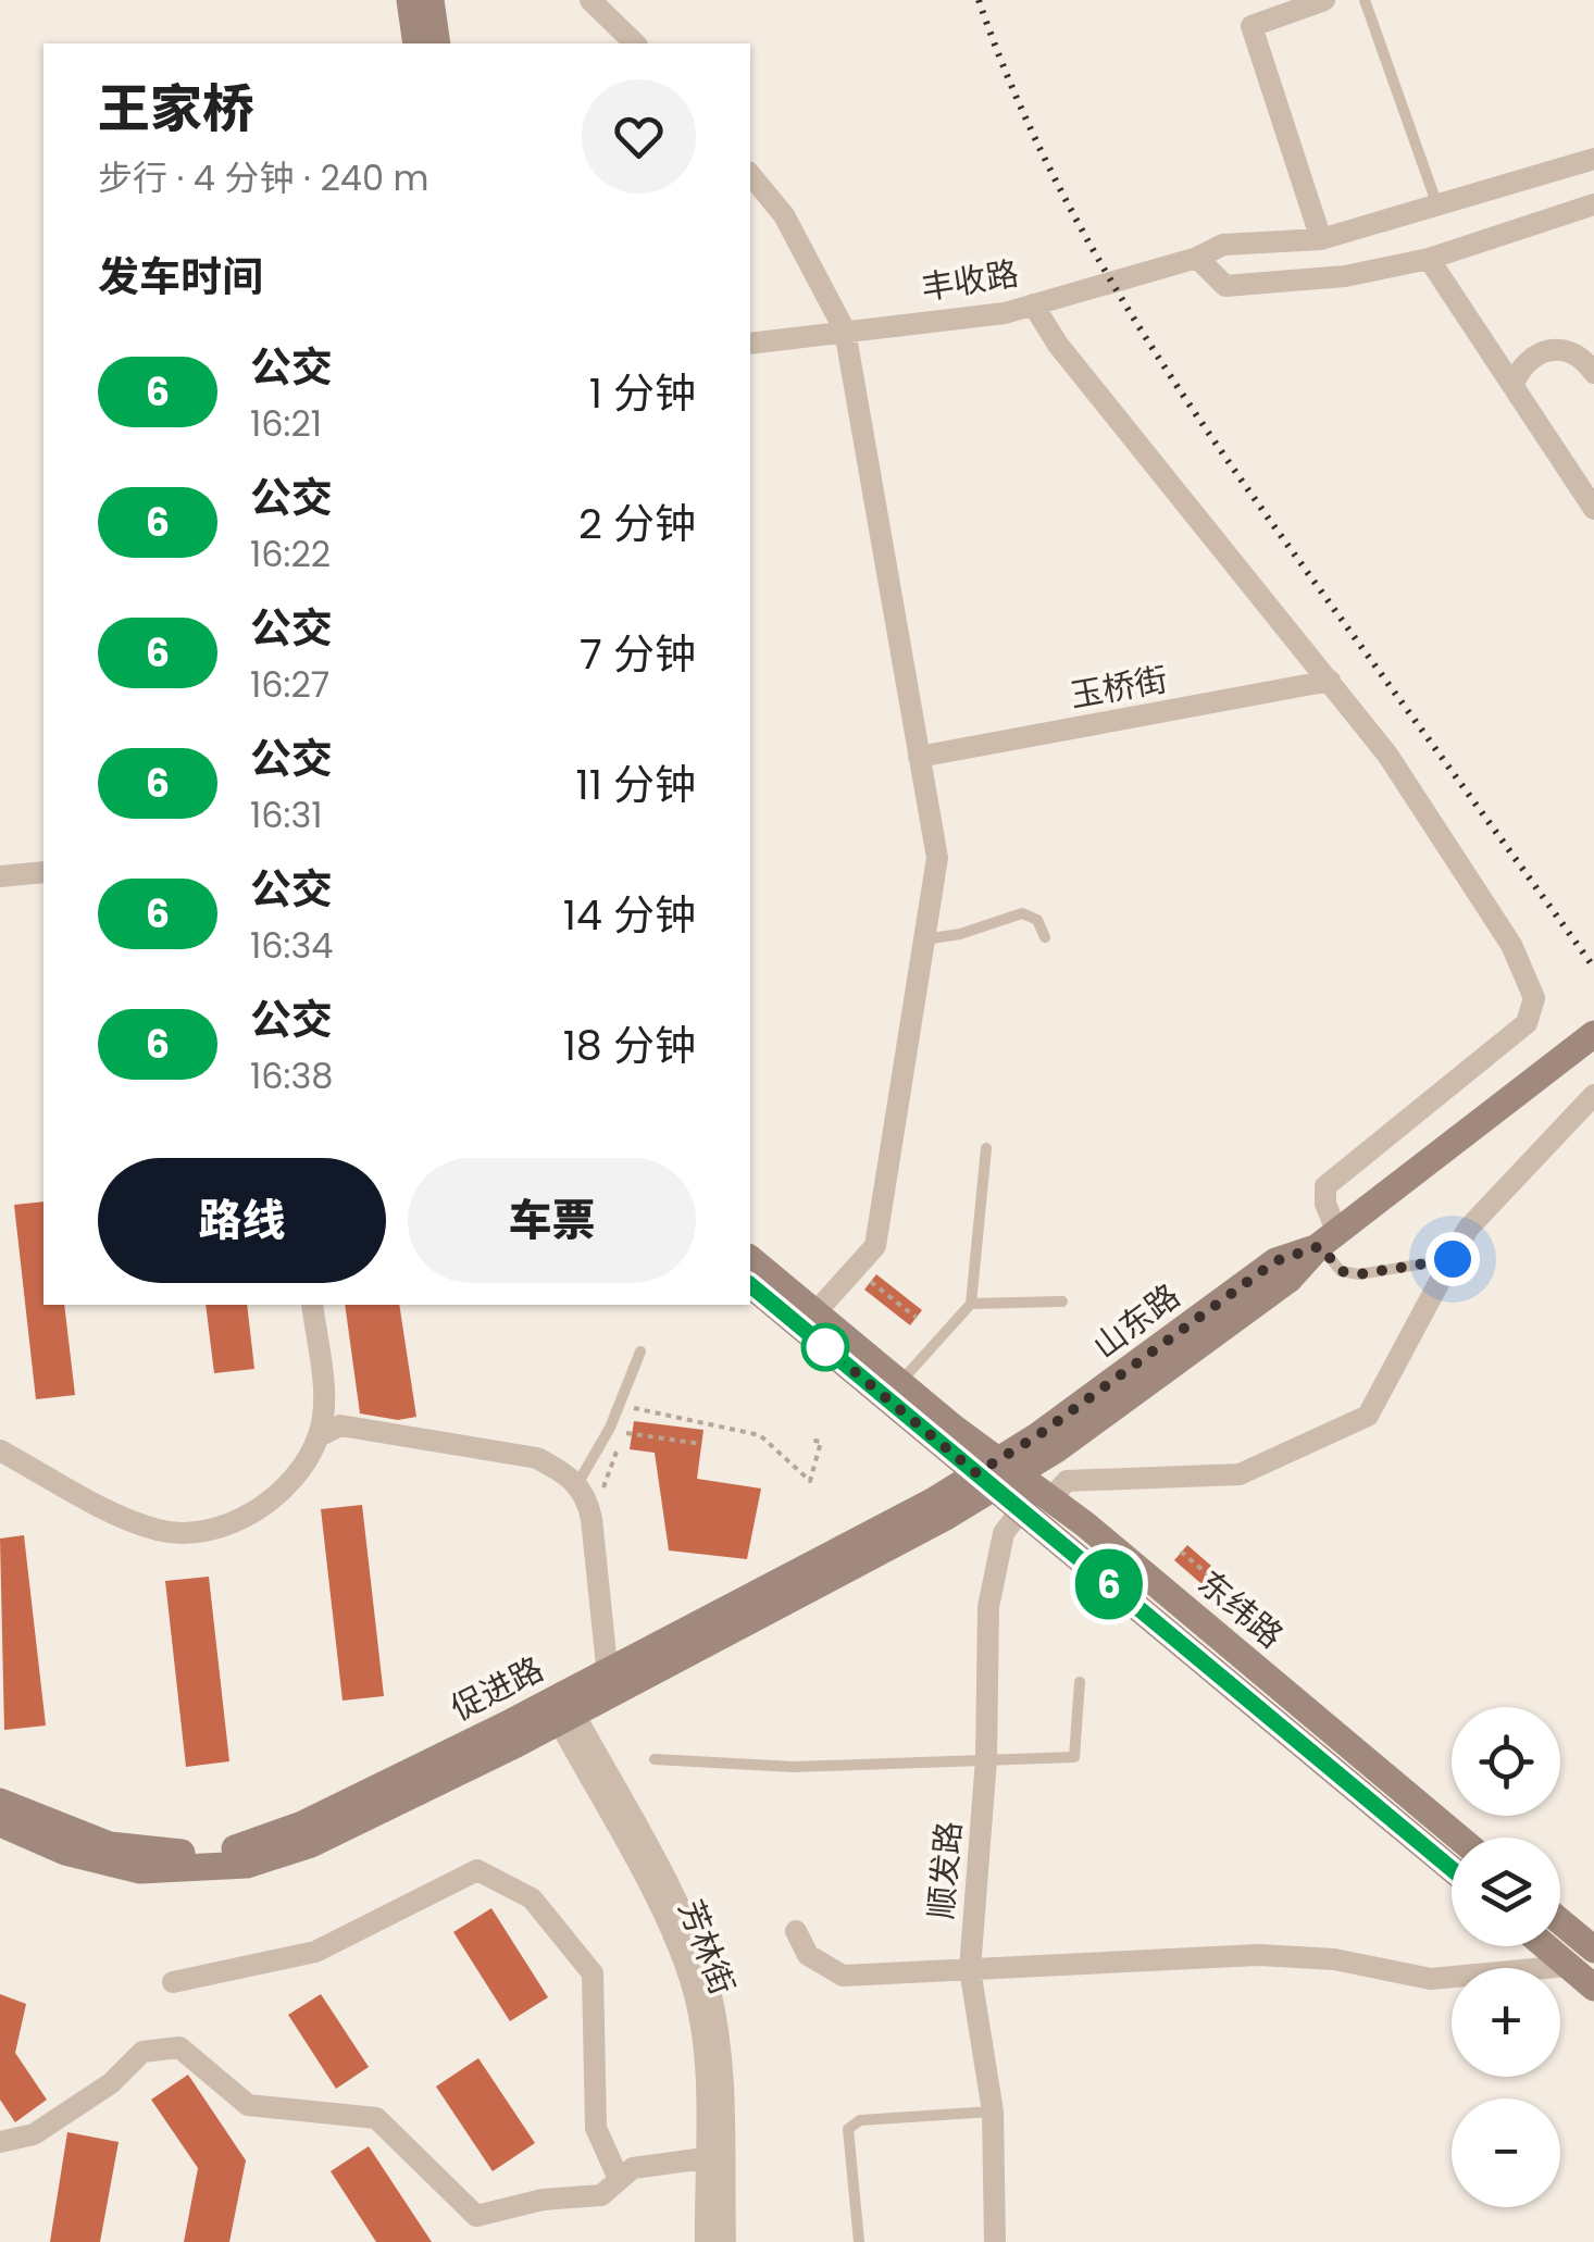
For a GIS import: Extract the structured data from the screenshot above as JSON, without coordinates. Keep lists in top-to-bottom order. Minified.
{"streets":{"main road":["山东路","东纬路","促进路"],"street":["丰收路","玉桥街","顺发路","芳林街"]},"crossings":[["山东路","东纬路"],["山东路","促进路"],["东纬路","促进路"],["东纬路","顺发路"],["促进路","芳林街"]],"lines":["bus line 6"],"page":{"on_map":"6","heading":[["王家桥","步行 · 4 分钟 · 240 m"],"发车时间"],"list":[{"mark":"6","name":"公交","note":"16:21","value":"1 分钟"},{"mark":"6","name":"公交","note":"16:22","value":"2 分钟"},{"mark":"6","name":"公交","note":"16:27","value":"7 分钟"},{"mark":"6","name":"公交","note":"16:31","value":"11 分钟"},{"mark":"6","name":"公交","note":"16:34","value":"14 分钟"},{"mark":"6","name":"公交","note":"16:38","value":"18 分钟"}],"buttons":["路线","车票"],"map_buttons":["+","−"]}}
